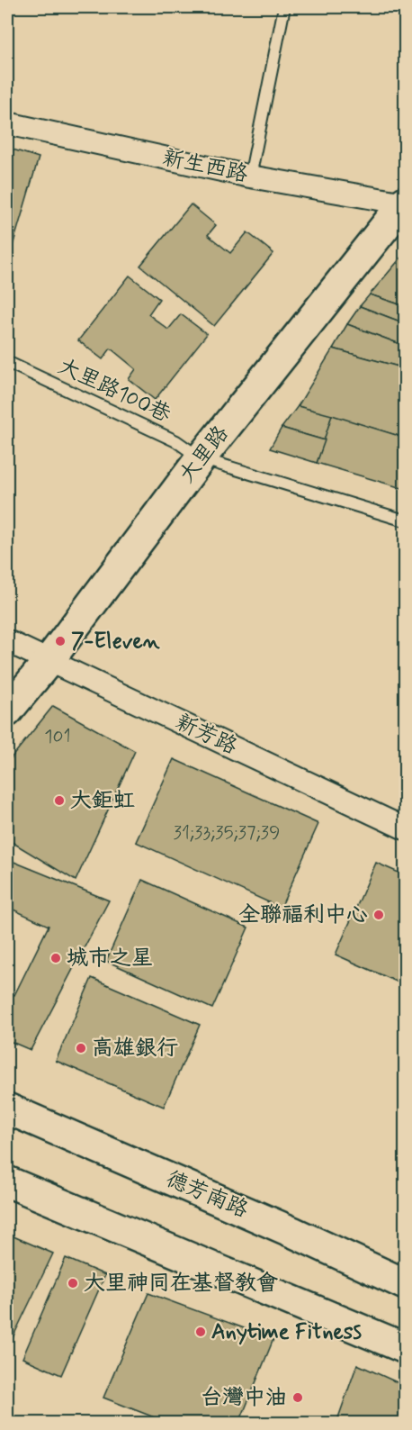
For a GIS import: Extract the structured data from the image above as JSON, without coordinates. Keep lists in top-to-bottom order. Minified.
{"streets":{"street":["新生西路","大里路","新芳路","德芳南路"],"lane":["大里路100巷"]},"crossings":[["新生西路","大里路"],["大里路100巷","大里路"],["大里路","新芳路"]],"places":["7-Eleven","大鉅虹","全聯福利中心","城市之星","高雄銀行","大里神同在基督教會","Anytime Fitness","台灣中油"],"house_numbers":["101","31;33;35;37;39"]}
